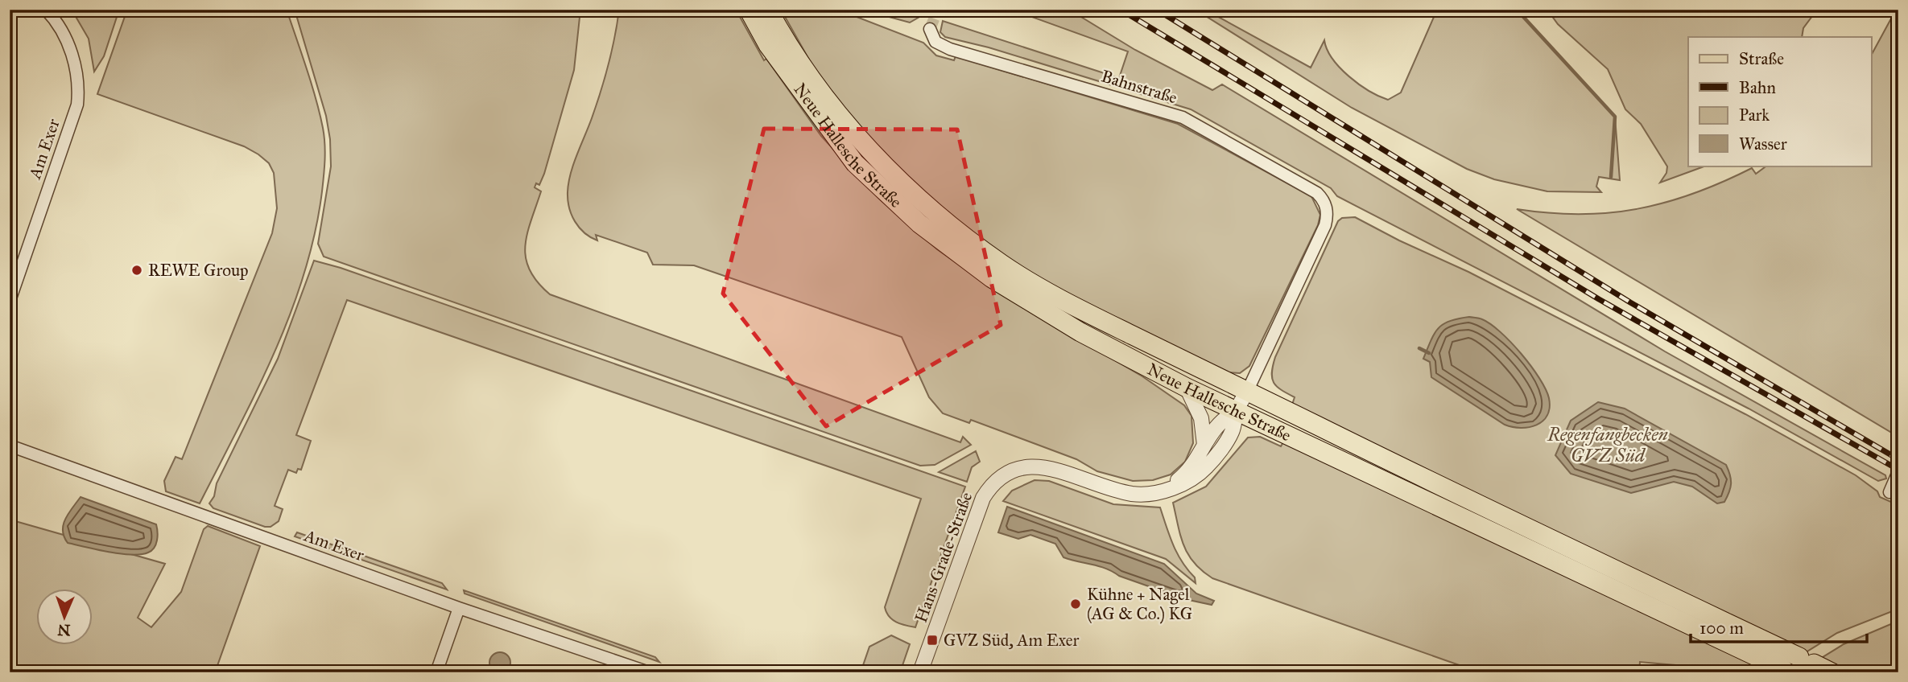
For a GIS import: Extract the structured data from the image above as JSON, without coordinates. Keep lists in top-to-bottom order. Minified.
{"streets":{"main road":["Neue Hallesche Straße"],"street":["Bahnstraße","Am Exer","Hans-Grade-Straße"]},"crossings":[["Bahnstraße","Neue Hallesche Straße"],["Bahnstraße","Hans-Grade-Straße"],["Neue Hallesche Straße","Hans-Grade-Straße"]],"water":["Regenfangbecken GVZ Süd"],"places":{"other":["REWE Group","Kühne + Nagel (AG & Co.) KG"],"transit":["GVZ Süd, Am Exer"]},"legend":["Straße","Bahn","Park","Wasser"],"scale_bar":"100 m","north":"bottom"}
